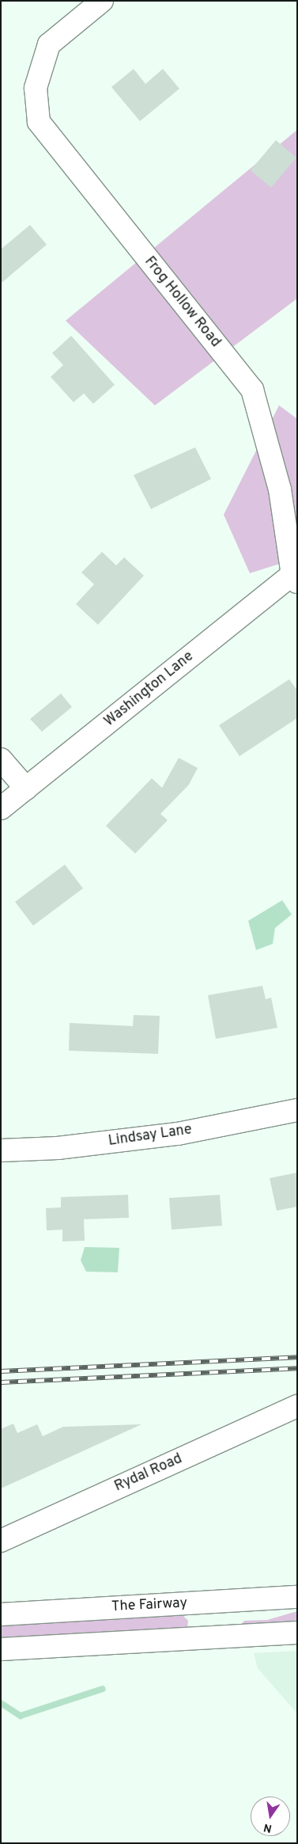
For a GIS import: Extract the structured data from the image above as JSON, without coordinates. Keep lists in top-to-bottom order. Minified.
{"streets":{"street":["Frog Hollow Road","Washington Lane","Lindsay Lane","Rydal Road","The Fairway"]},"crossings":[["Frog Hollow Road","Washington Lane"]],"north":"bottom"}
